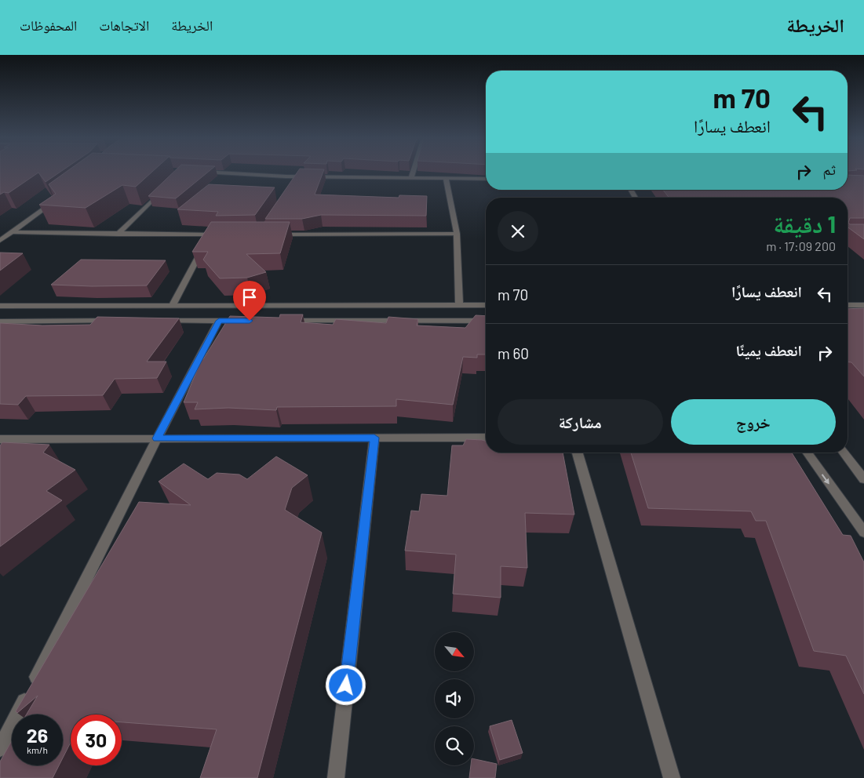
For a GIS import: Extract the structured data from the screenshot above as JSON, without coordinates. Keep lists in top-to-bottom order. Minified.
{"north":"bottom right","page":{"header":"الخريطة","nav":["الخريطة","الاتجاهات","المحفوظات"],"turn":["70 m","انعطف يسارًا"],"then":"ثم","heading":["1 دقيقة","200 m · 17:09"],"list":[{"name":"انعطف يسارًا","value":"70 m"},{"name":"انعطف يمينًا","value":"60 m"}],"buttons":["خروج","مشاركة"],"speed":"26 km/h","limit":"30"}}
